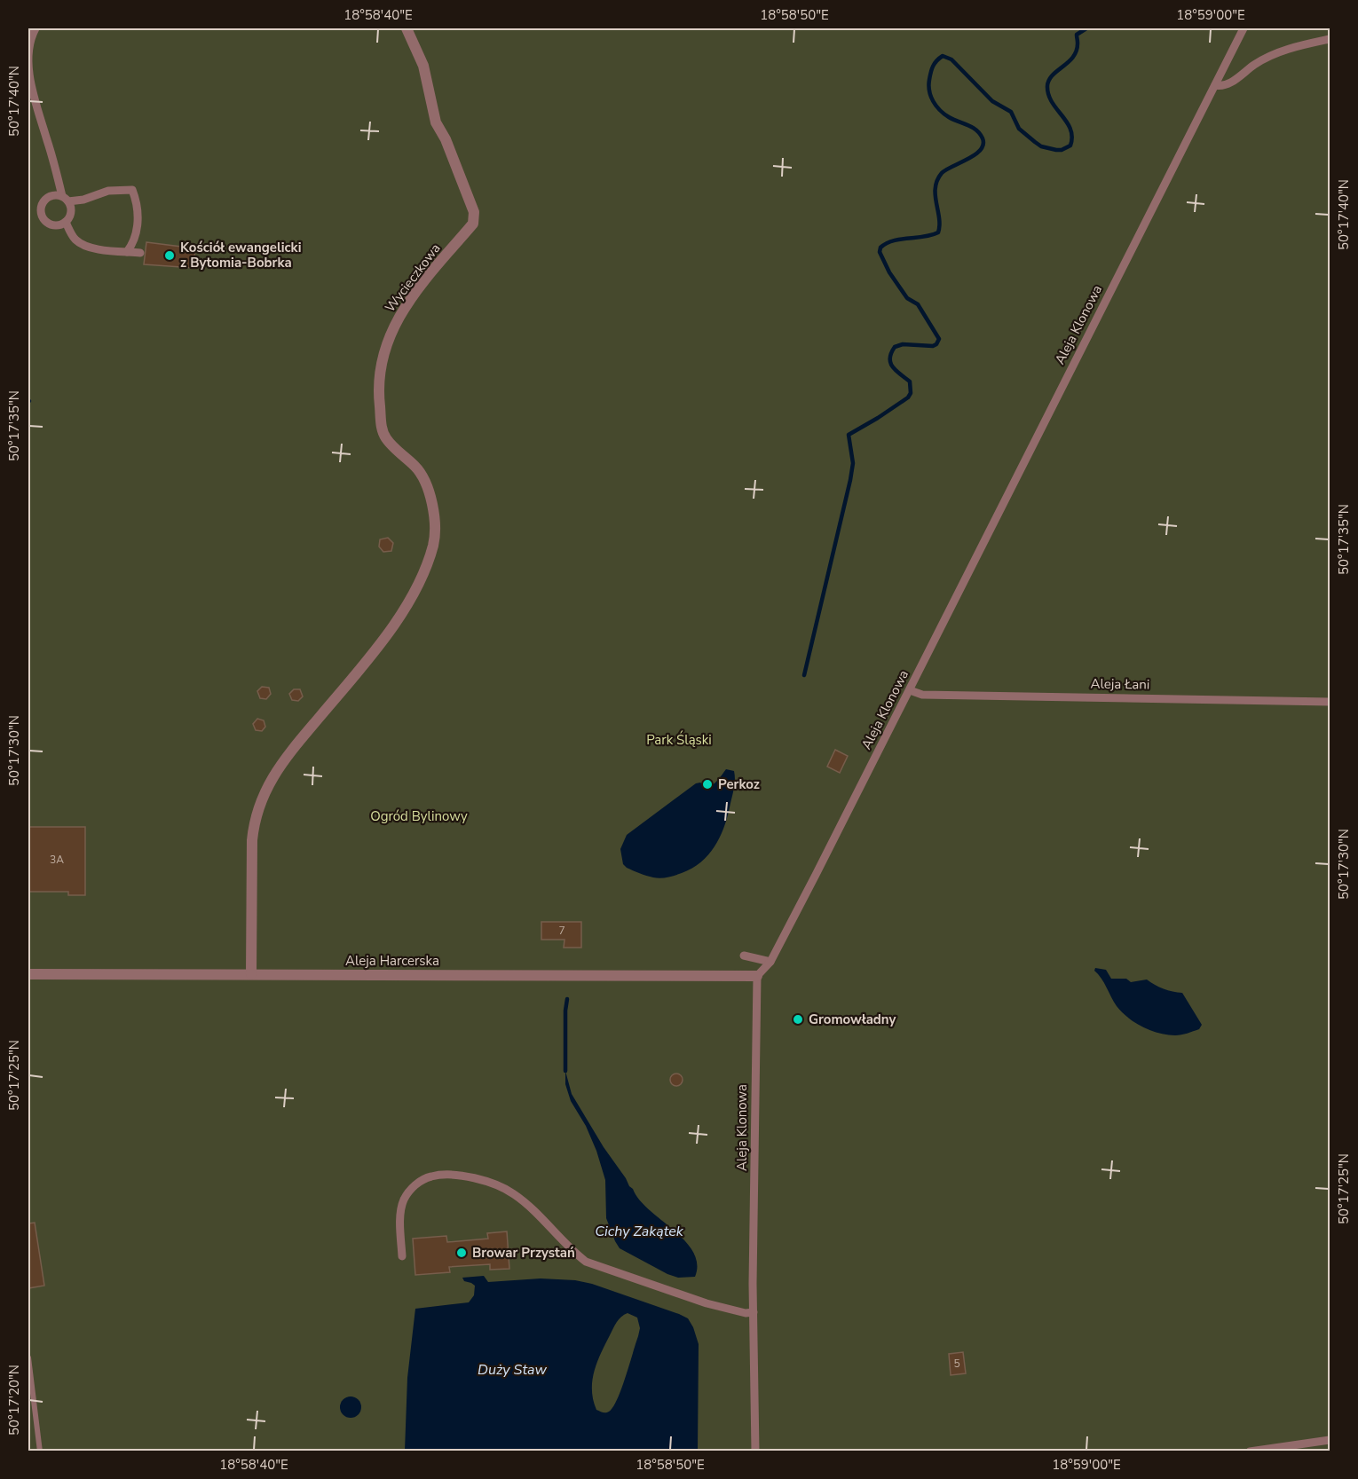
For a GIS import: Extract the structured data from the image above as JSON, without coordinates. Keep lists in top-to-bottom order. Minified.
{"streets":{"street":["Wycieczkowa","Aleja Klonowa","Aleja Łani","Aleja Harcerska"]},"crossings":[["Wycieczkowa","Aleja Harcerska"],["Aleja Klonowa","Aleja Łani"],["Aleja Klonowa","Aleja Harcerska"]],"water":["Cichy Zakątek","Duży Staw"],"parks":["Park Śląski","Ogród Bylinowy"],"places":["Kościół ewangelicki z Bytomia-Bobrka","Perkoz","Gromowładny","Browar Przystań"],"house_numbers":["3A","7","5"],"coordinates":["18°58'40\"E","18°58'50\"E","18°59'00\"E","50°17'40\"N","50°17'35\"N","50°17'30\"N","50°17'25\"N","50°17'20\"N"]}
